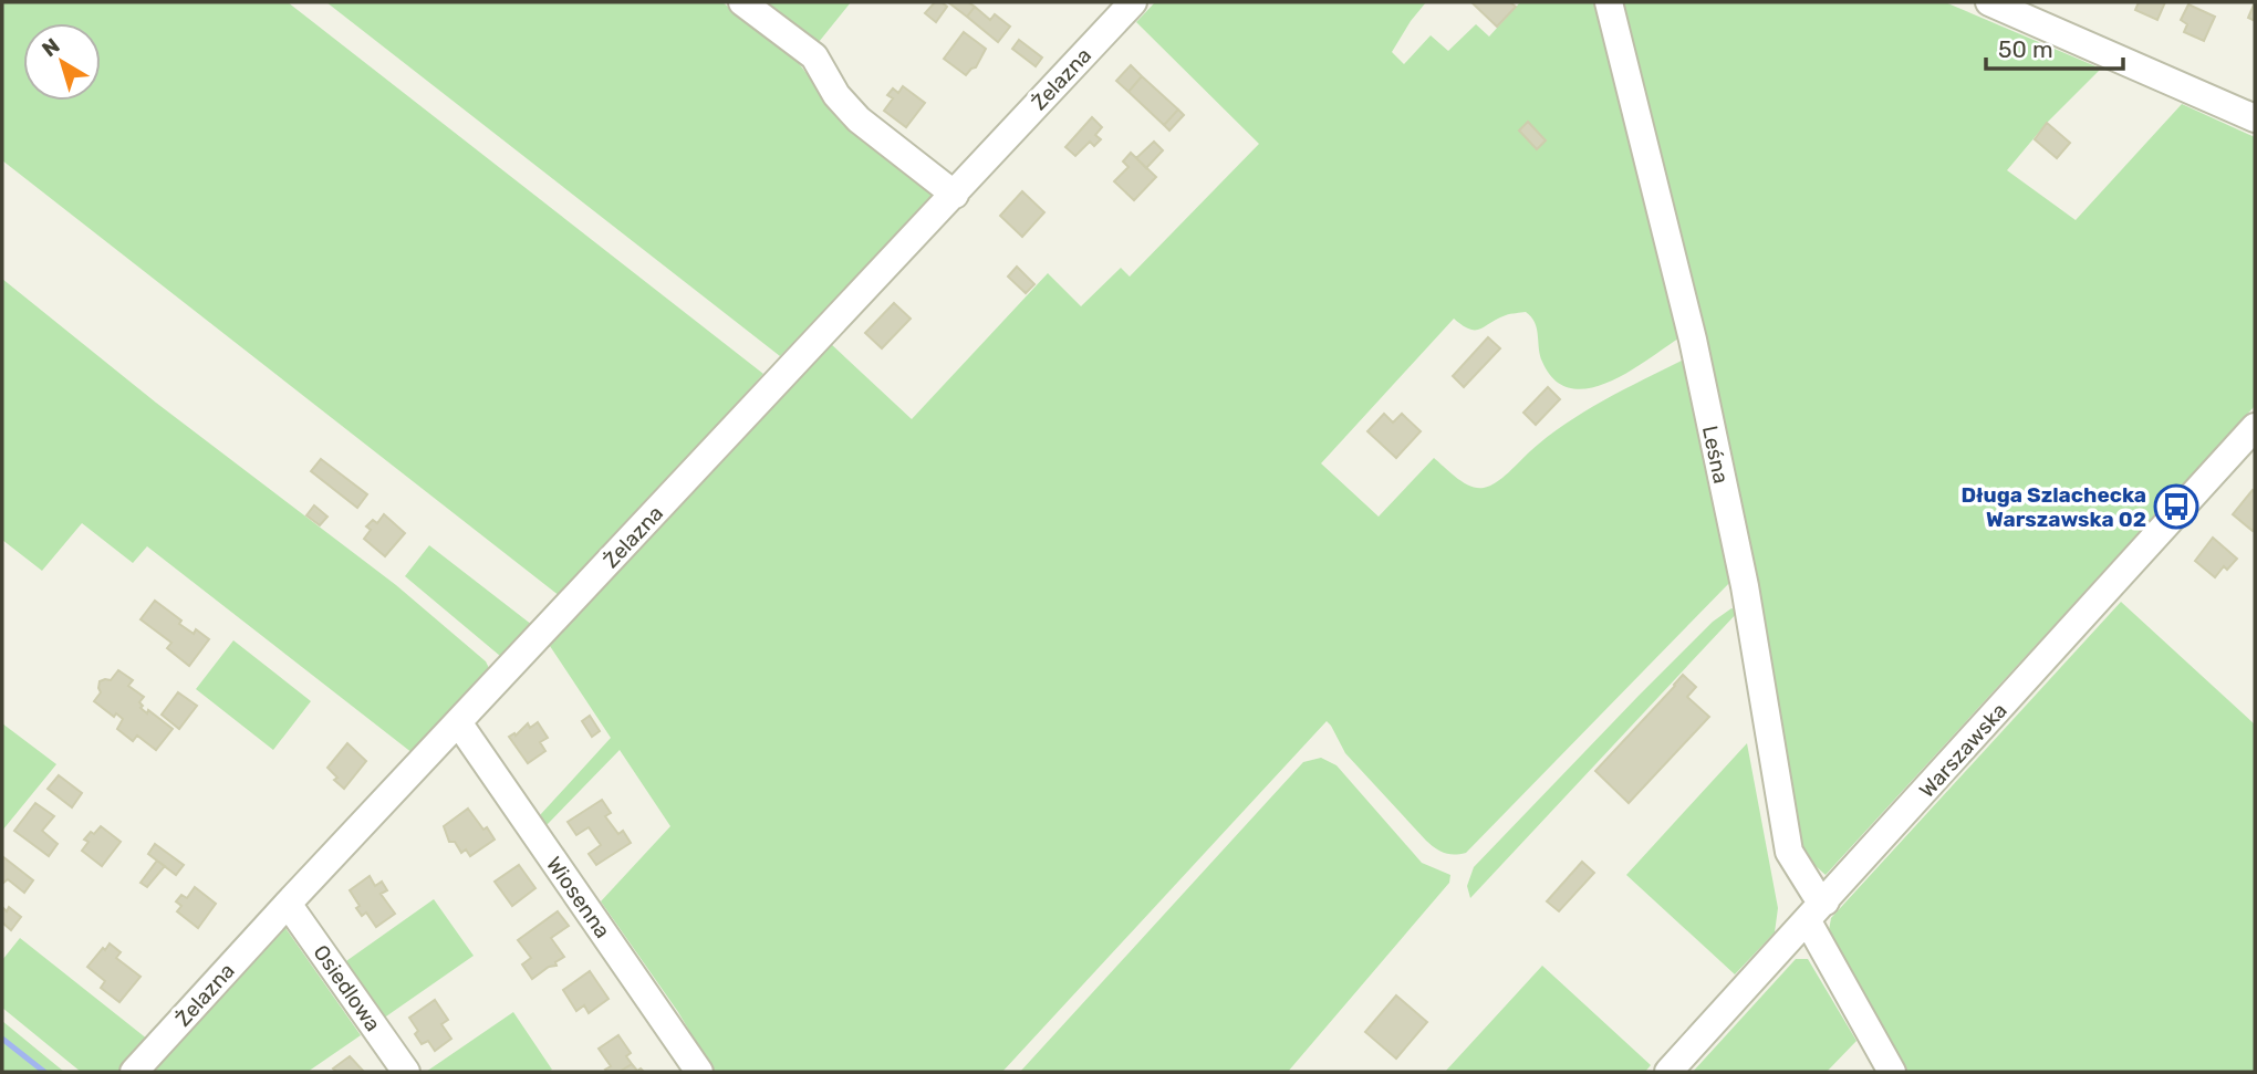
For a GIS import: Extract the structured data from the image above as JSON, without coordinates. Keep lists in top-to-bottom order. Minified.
{"streets":{"street":["Żelazna","Leśna","Warszawska","Wiosenna","Osiedlowa"]},"crossings":[["Żelazna","Wiosenna"],["Żelazna","Osiedlowa"],["Leśna","Warszawska"]],"places":{"bus stop":["Długa Szlachecka Warszawska 02"]},"scale_bar":"50 m","north":"top left"}
